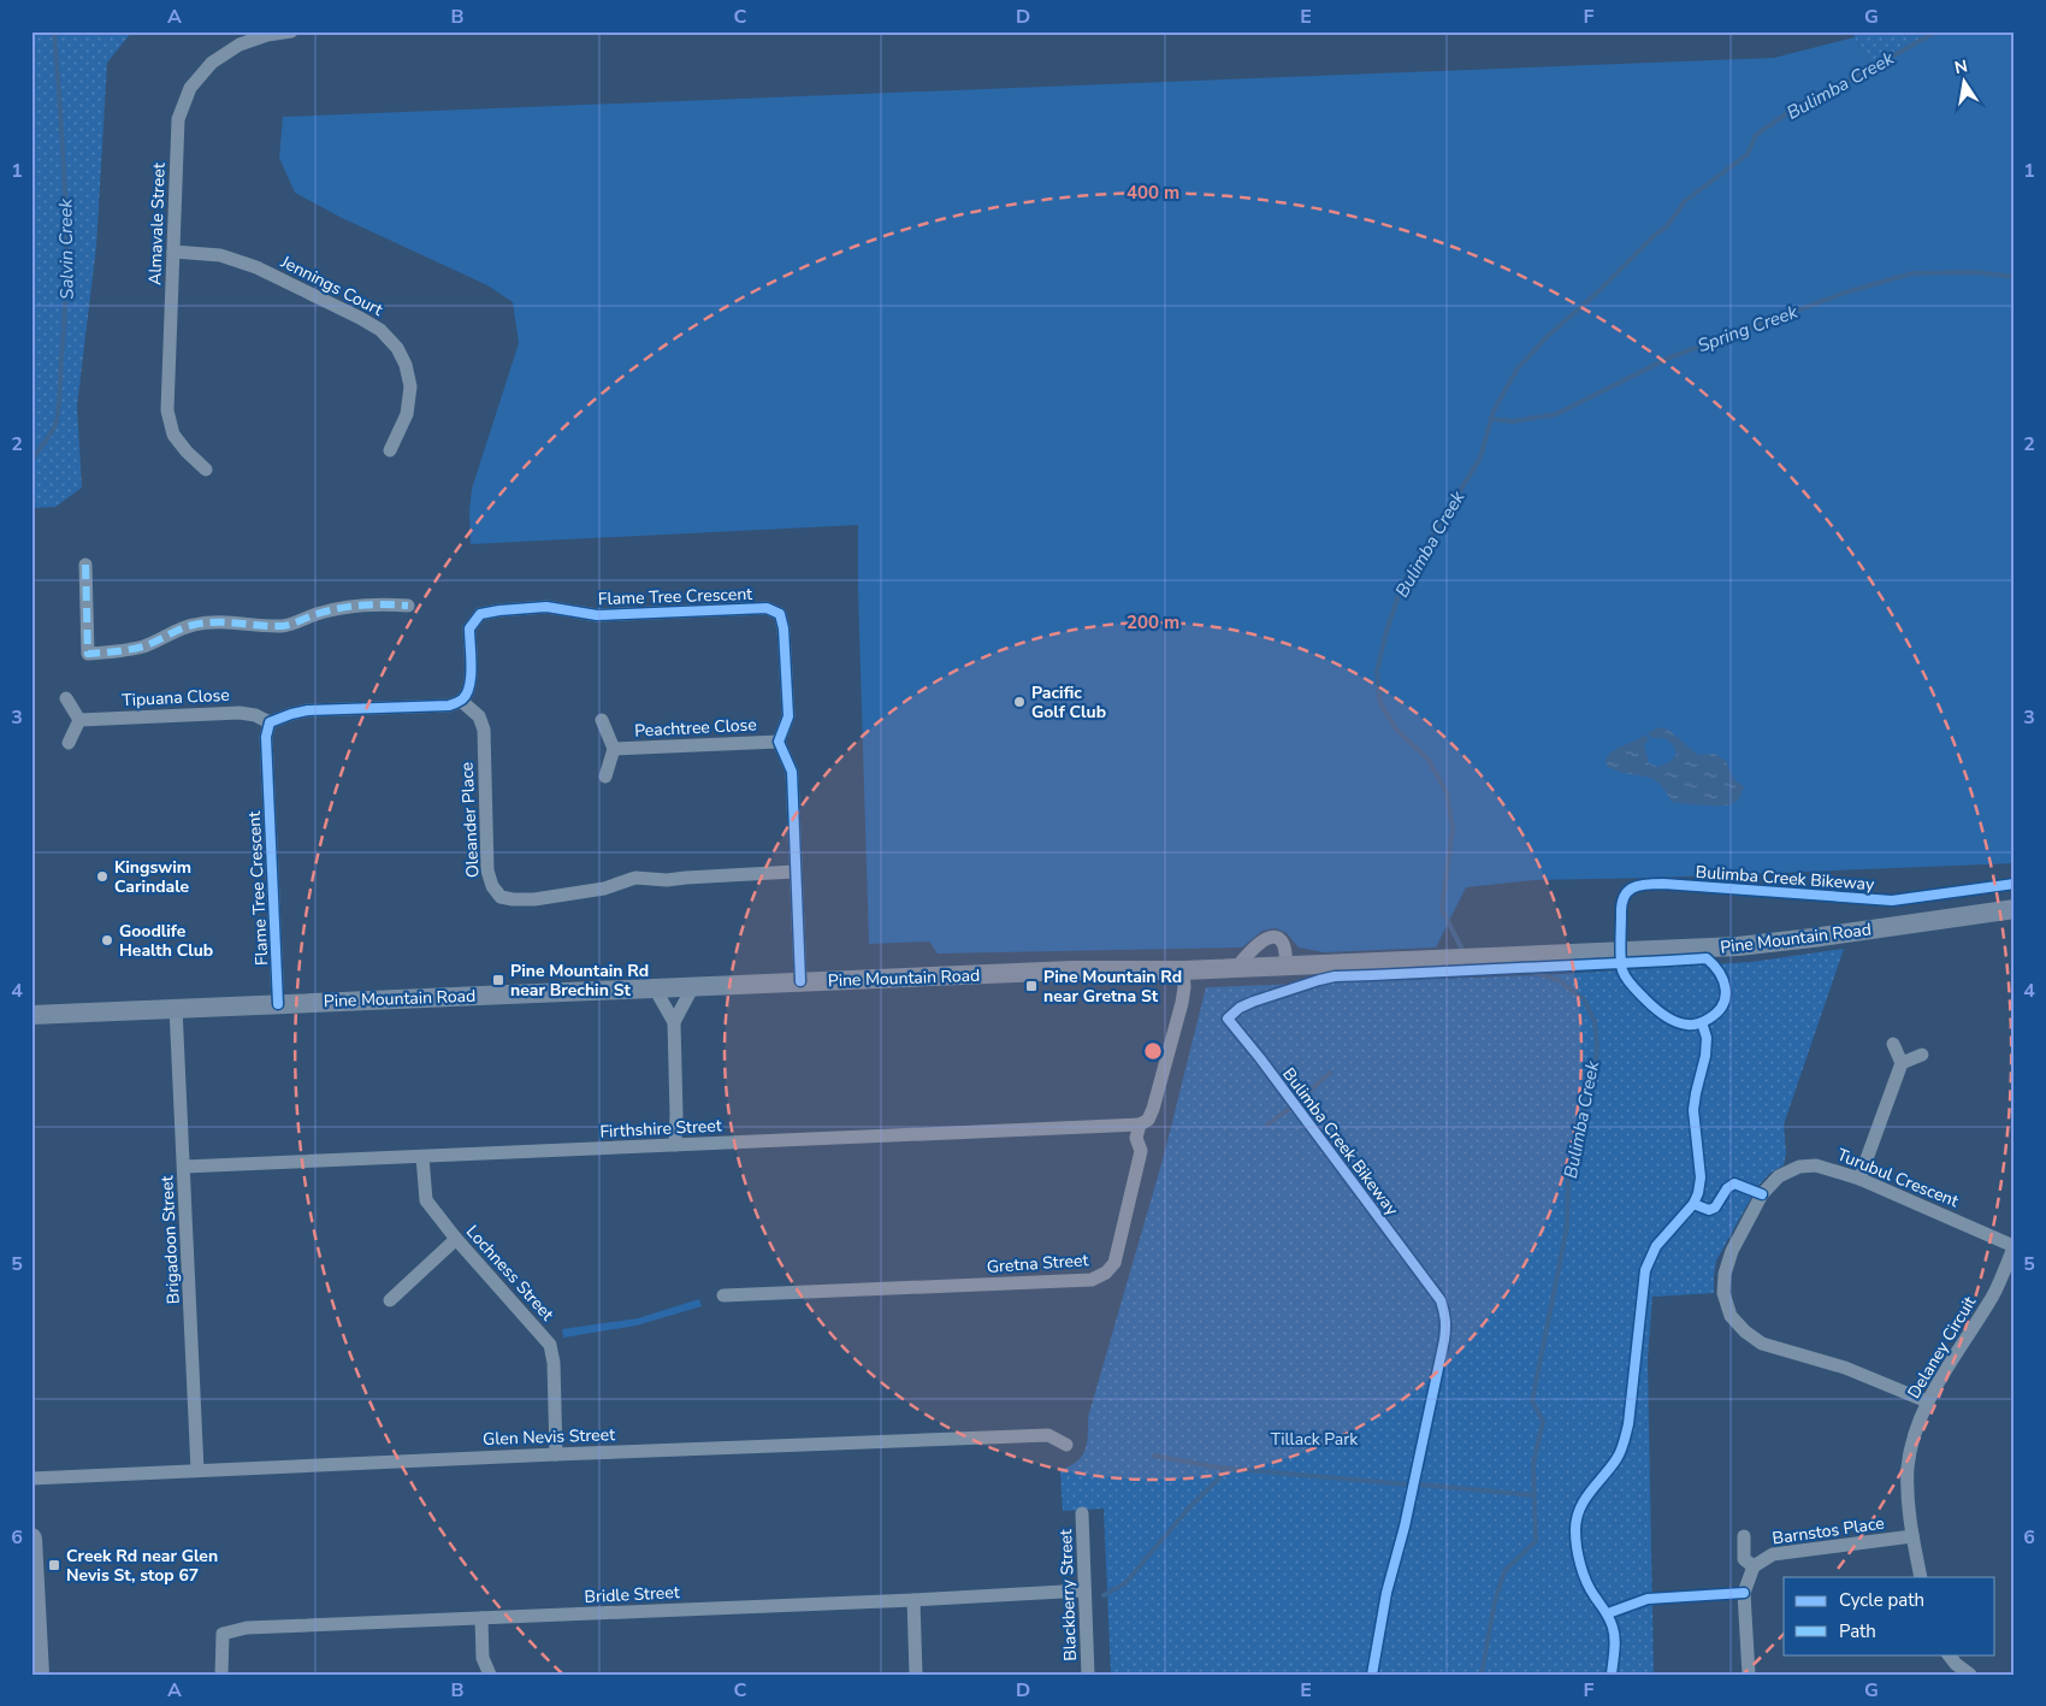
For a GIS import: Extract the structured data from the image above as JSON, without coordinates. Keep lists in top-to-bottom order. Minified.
{"streets":{"main road":["Pine Mountain Road"],"street":["Almavale Street","Jennings Court","Flame Tree Crescent","Tipuana Close","Peachtree Close","Oleander Place","Firthshire Street","Turubul Crescent","Brigadoon Street","Gretna Street","Lochness Street","Delaney Circuit","Glen Nevis Street","Barnstos Place","Bridle Street","Blackberry Street"],"cycle path":["Bulimba Creek Bikeway"]},"crossings":[["Almavale Street","Jennings Court"],["Flame Tree Crescent","Tipuana Close"],["Flame Tree Crescent","Peachtree Close"],["Flame Tree Crescent","Oleander Place"],["Flame Tree Crescent","Pine Mountain Road"],["Pine Mountain Road","Brigadoon Street"],["Firthshire Street","Brigadoon Street"],["Firthshire Street","Gretna Street"],["Firthshire Street","Lochness Street"],["Turubul Crescent","Delaney Circuit"],["Brigadoon Street","Glen Nevis Street"],["Lochness Street","Glen Nevis Street"],["Delaney Circuit","Barnstos Place"],["Bridle Street","Blackberry Street"]],"water":["Bulimba Creek","Salvin Creek","Spring Creek"],"parks":["Tillack Park"],"places":{"other":["Pacific Golf Club","Kingswim Carindale","Goodlife Health Club"],"transit":["Pine Mountain Rd near Brechin St","Pine Mountain Rd near Gretna St","Creek Rd near Glen Nevis St, stop 67"]},"legend":["Cycle path","Path"],"north":"top","grid":{"columns":["A","B","C","D","E","F","G"],"rows":["1","2","3","4","5","6"]},"rings":["400 m","200 m"]}
